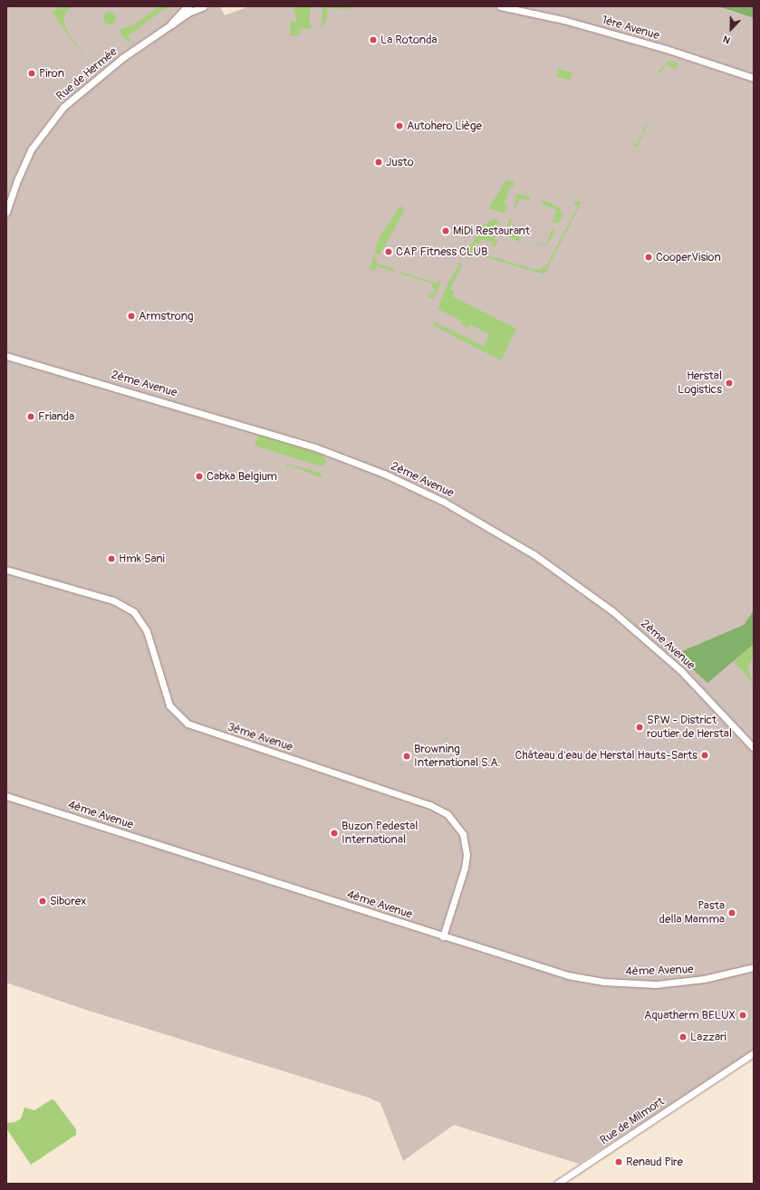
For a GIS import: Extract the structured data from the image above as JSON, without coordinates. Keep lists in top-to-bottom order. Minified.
{"streets":{"street":["1ère Avenue","Rue de Hermée","2ème Avenue","3ème Avenue","4ème Avenue","Rue de Milmort"]},"crossings":[["3ème Avenue","4ème Avenue"]],"places":["La Rotonda","Piron","Autohero Liège","Justo","MiDi Restaurant","CAP Fitness CLUB","CooperVision","Armstrong","Herstal Logistics","Frianda","Cabka Belgium","Hmk Sani","SPW - District routier de Herstal","Château d'eau de Herstal Hauts-Sarts","Browning International S.A.","Buzon Pedestal International","Siborex","Pasta della Mamma","Aquatherm BELUX","Lazzari","Renaud Pire"],"north":"bottom"}
